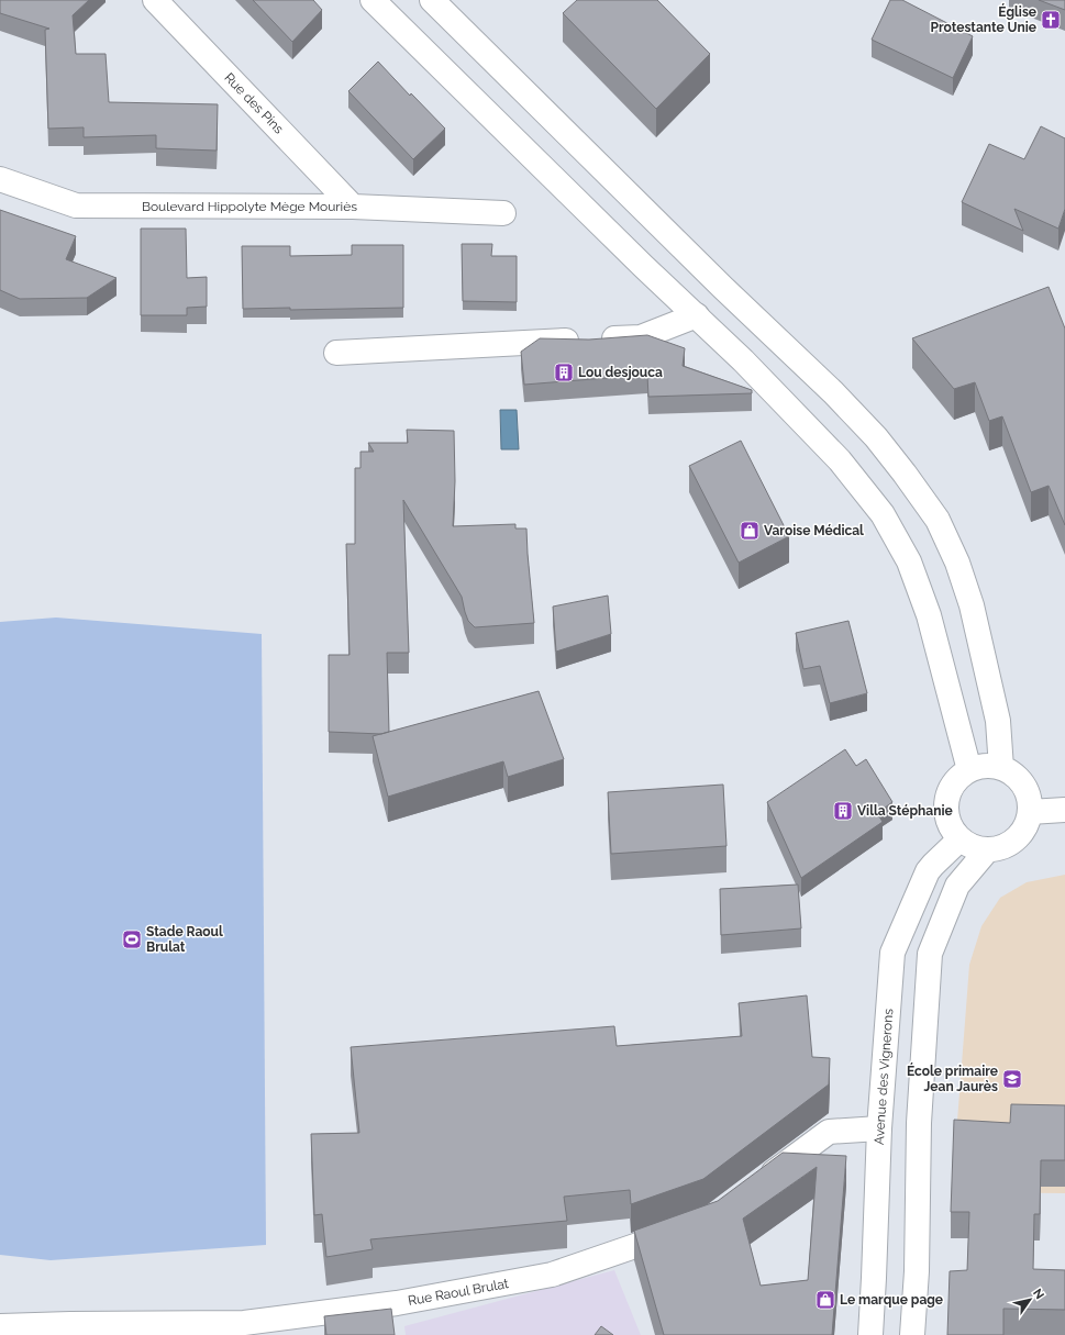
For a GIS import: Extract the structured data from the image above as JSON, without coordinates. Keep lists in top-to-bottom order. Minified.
{"streets":{"main road":["Rue des Pins","Boulevard Hippolyte Mège Mouriès","Avenue des Vignerons","Rue Raoul Brulat"]},"crossings":[["Rue des Pins","Boulevard Hippolyte Mège Mouriès"]],"places":{"church":["Église Protestante Unie"],"building":["Lou desjouca","Villa Stéphanie"],"shop":["Varoise Médical","Le marque page"],"sports":["Stade Raoul Brulat"],"school or university":["École primaire Jean Jaurès"]},"north":"top right"}
